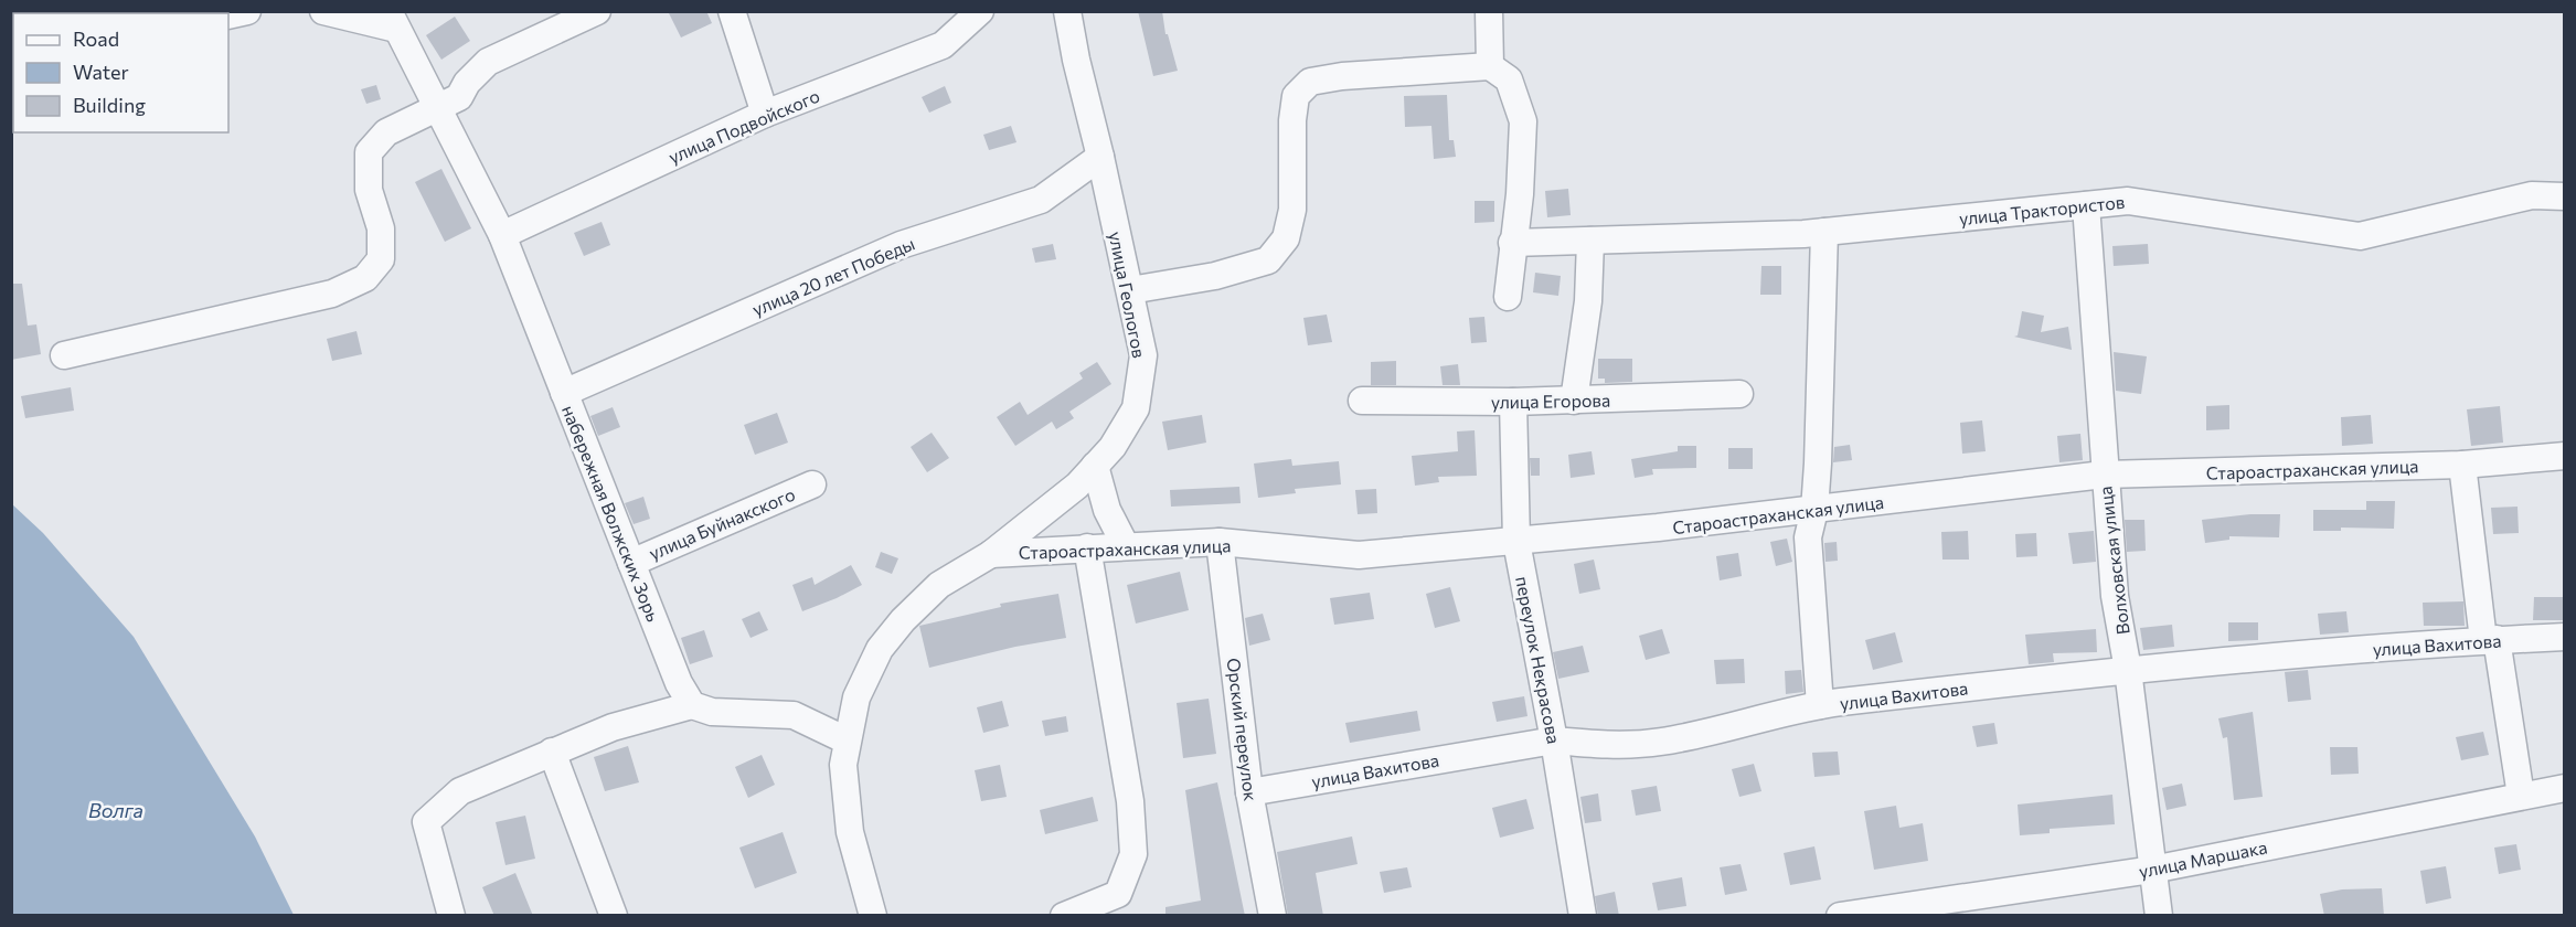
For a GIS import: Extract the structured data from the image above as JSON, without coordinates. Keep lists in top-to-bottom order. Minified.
{"streets":{"street":["улица Подвойского","улица Трактористов","улица 20 лет Победы","улица Геологов","улица Егорова","Староастраханская улица","набережная Волжских Зорь","улица Буйнакского","Волховская улица","улица Вахитова","переулок Некрасова","Орский переулок","улица Маршака"]},"crossings":[["улица Подвойского","набережная Волжских Зорь"],["улица Трактористов","Волховская улица"],["улица 20 лет Победы","улица Геологов"],["улица 20 лет Победы","набережная Волжских Зорь"],["улица Геологов","Староастраханская улица"],["улица Егорова","переулок Некрасова"],["Староастраханская улица","Волховская улица"],["Староастраханская улица","переулок Некрасова"],["Староастраханская улица","Орский переулок"],["набережная Волжских Зорь","улица Буйнакского"],["Волховская улица","улица Вахитова"],["Волховская улица","улица Маршака"],["улица Вахитова","переулок Некрасова"],["улица Вахитова","Орский переулок"]],"water":["Волга"],"legend":["Road","Water","Building"]}
